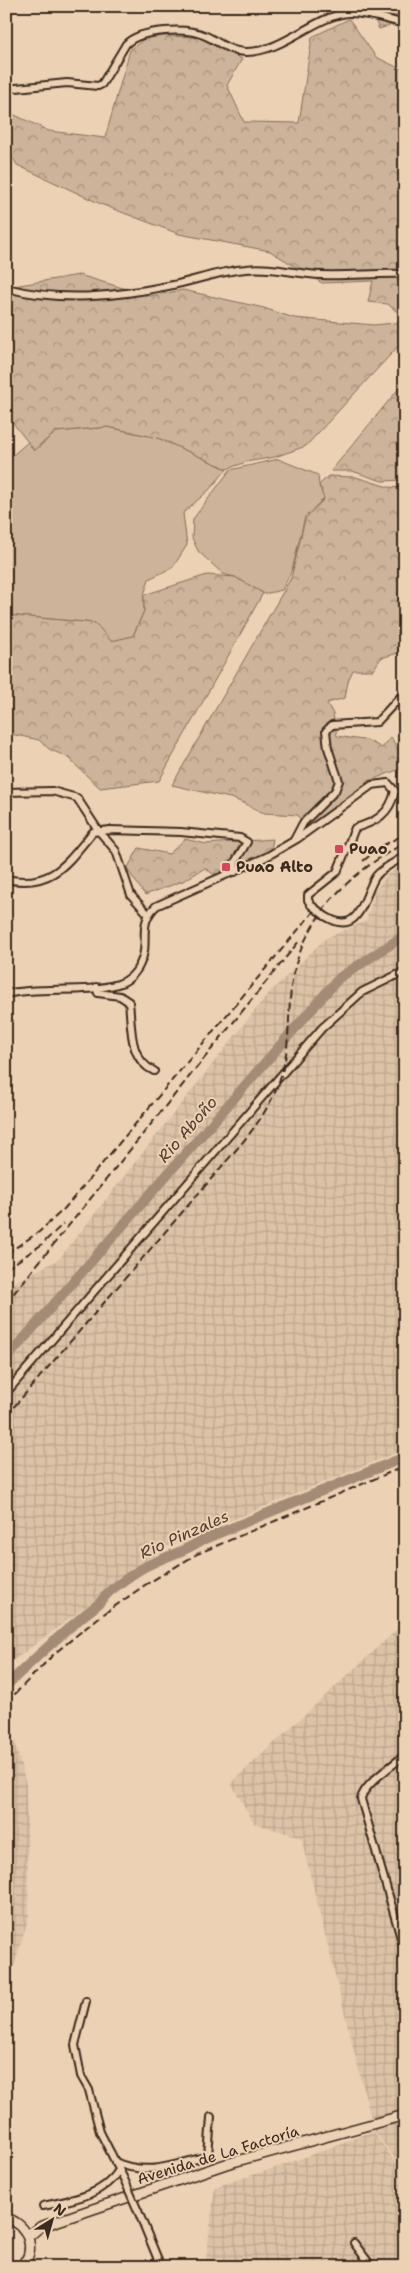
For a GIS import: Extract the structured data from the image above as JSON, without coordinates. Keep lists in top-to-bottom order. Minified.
{"streets":{"street":["Avenida de La Factoría"]},"water":["Rio Aboño","Rio Pinzales"],"places":{"transit":["Puao","Puao Alto"]},"north":"top right"}
